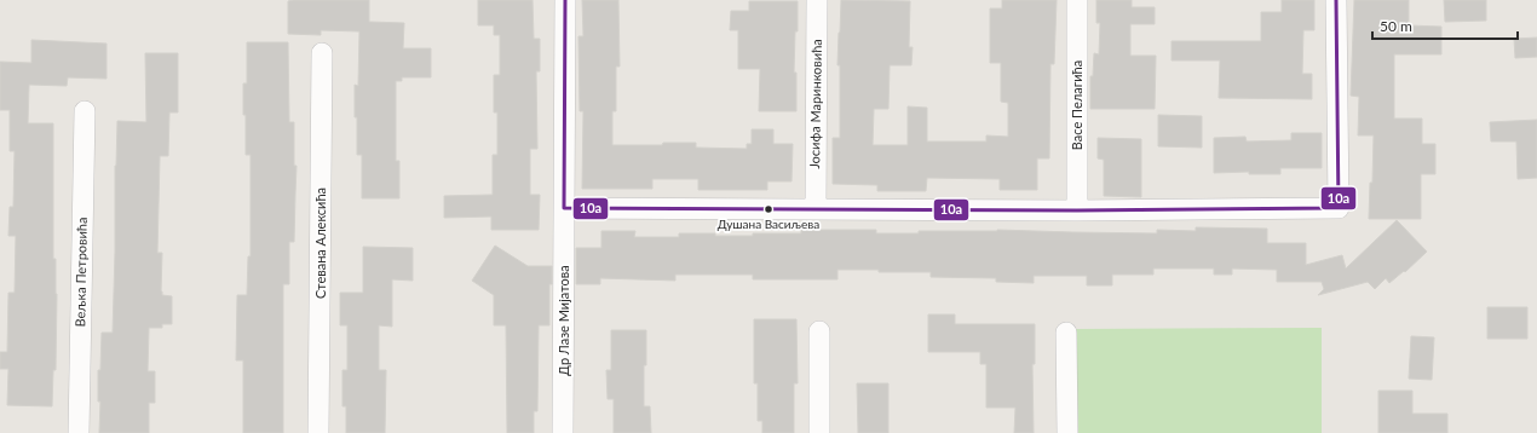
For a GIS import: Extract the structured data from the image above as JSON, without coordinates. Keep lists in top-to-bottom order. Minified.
{"streets":{"street":["Јосифа Маринковића","Васе Пелагића","Стевана Алексића","Вељка Петровића","Др Лазе Мијатова"]},"places":["Душана Васиљева"],"lines":["transit line 10а"],"scale_bar":"50 m"}
